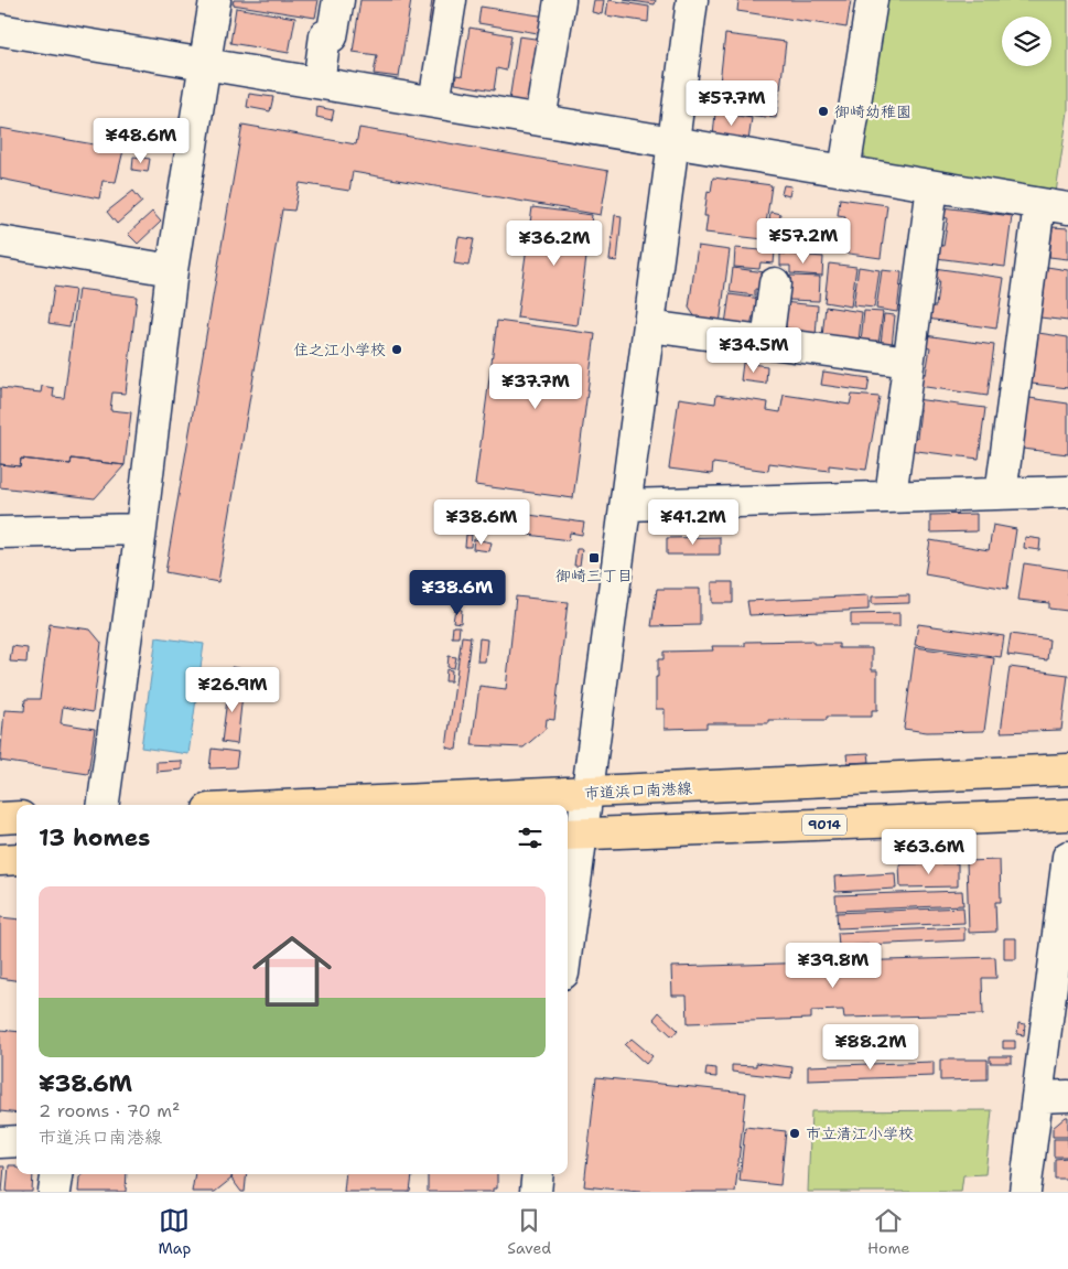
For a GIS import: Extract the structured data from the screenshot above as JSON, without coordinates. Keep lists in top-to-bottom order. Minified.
{"streets":{"main road":["市道浜口南港線","9014"]},"places":{"other":["御崎幼稚園","住之江小学校","市立清江小学校"],"transit":["御崎三丁目"]},"page":{"price":["¥57.7M","¥48.6M","¥57.2M","¥36.2M","¥34.5M","¥37.7M","¥38.6M","¥41.2M","¥38.6M","¥26.9M","¥63.6M","¥39.8M","¥88.2M"],"heading":"13 homes","list":[{"name":"¥38.6M","note":"2 rooms · 70 m² · 市道浜口南港線"}],"tabs":["Map","Saved","Home"]}}
